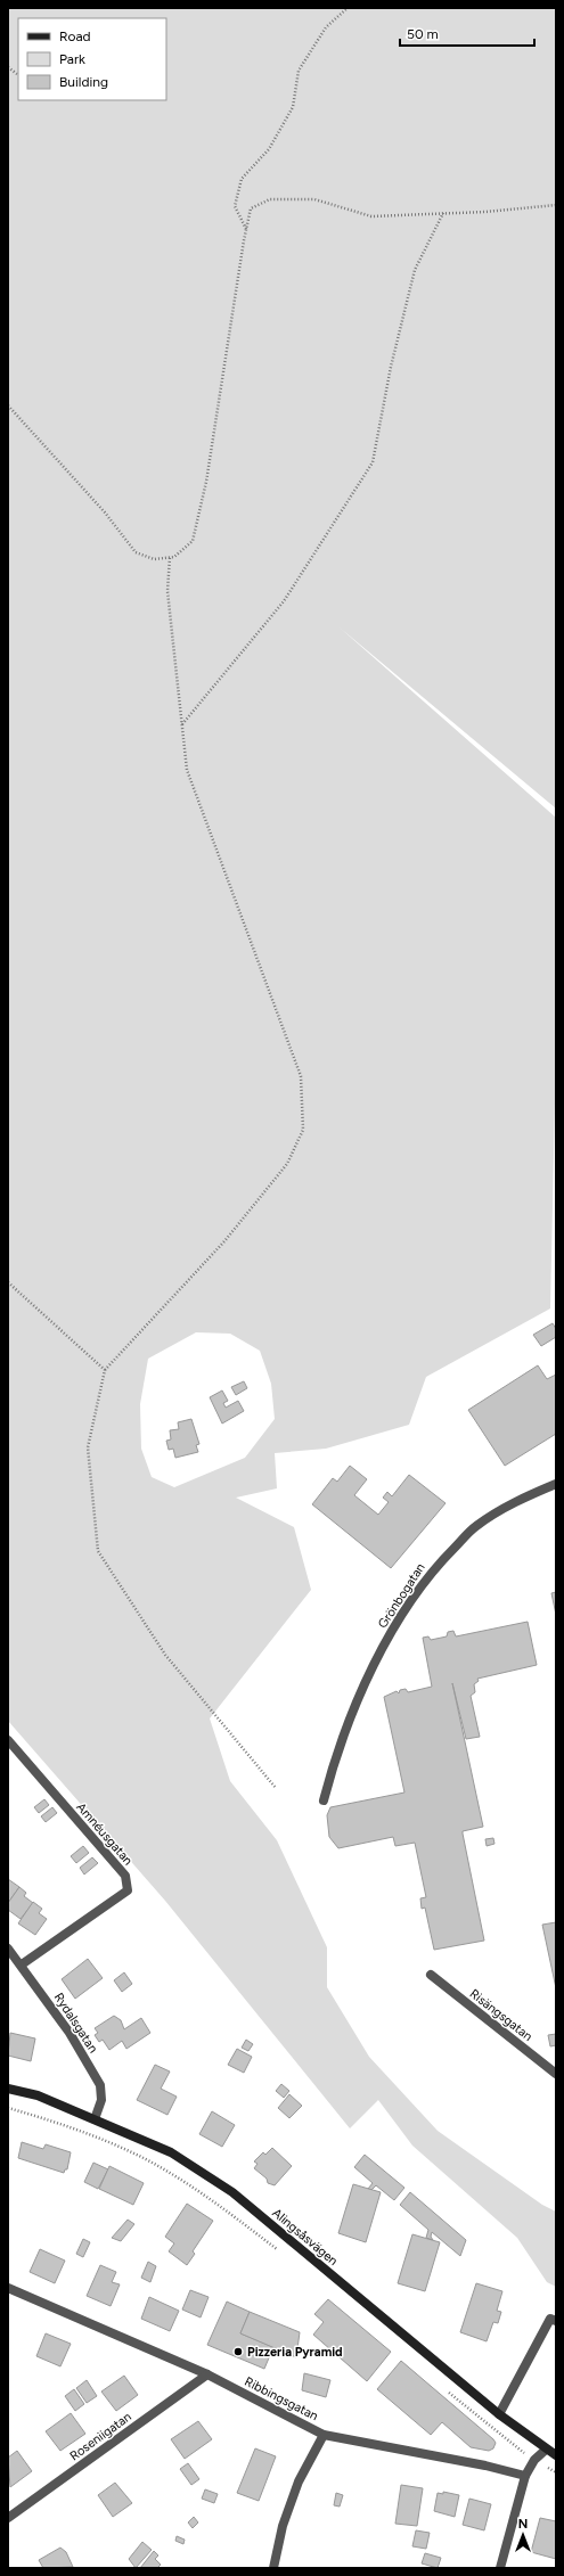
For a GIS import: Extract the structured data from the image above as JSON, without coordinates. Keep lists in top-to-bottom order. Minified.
{"streets":{"main road":["Alingsåsvägen"],"street":["Grönbogatan","Amnéusgatan","Risängsgatan","Rydalsgatan","Ribbingsgatan","Roseniigatan"]},"crossings":[["Amnéusgatan","Rydalsgatan"],["Rydalsgatan","Alingsåsvägen"],["Ribbingsgatan","Roseniigatan"]],"places":["Pizzeria Pyramid"],"legend":["Road","Park","Building"],"scale_bar":"50 m","north":"top"}
